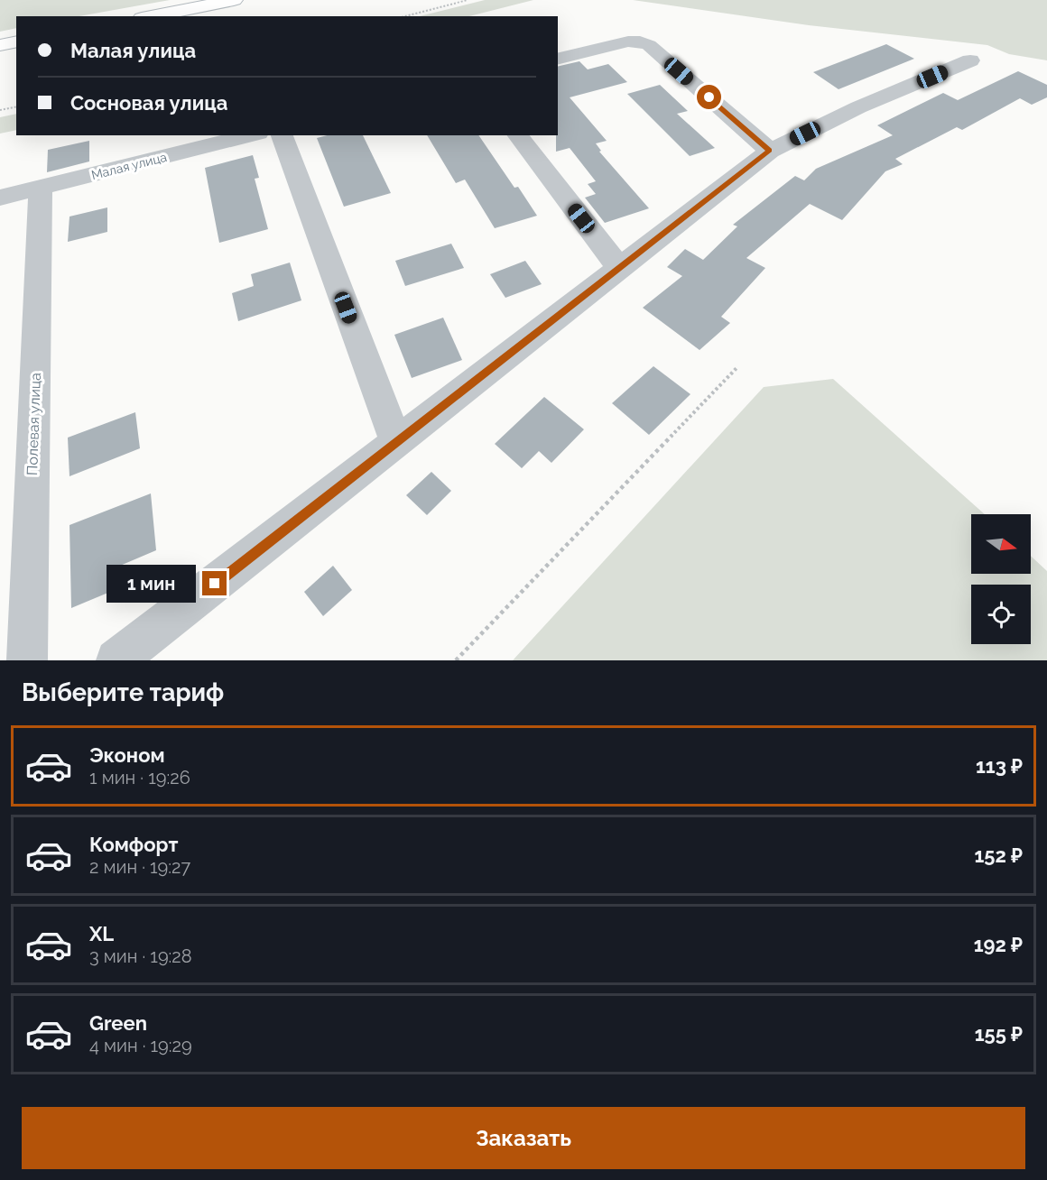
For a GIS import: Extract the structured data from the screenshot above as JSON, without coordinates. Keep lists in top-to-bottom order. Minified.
{"streets":{"street":["Малая улица","Полевая улица"]},"crossings":[["Малая улица","Полевая улица"]],"north":"right","page":{"banner":["Малая улица","Сосновая улица"],"bubble":"1 мин","heading":"Выберите тариф","list":[{"name":"Эконом","note":"1 мин · 19:26","value":"113 ₽"},{"name":"Комфорт","note":"2 мин · 19:27","value":"152 ₽"},{"name":"XL","note":"3 мин · 19:28","value":"192 ₽"},{"name":"Green","note":"4 мин · 19:29","value":"155 ₽"}],"buttons":"Заказать"}}
